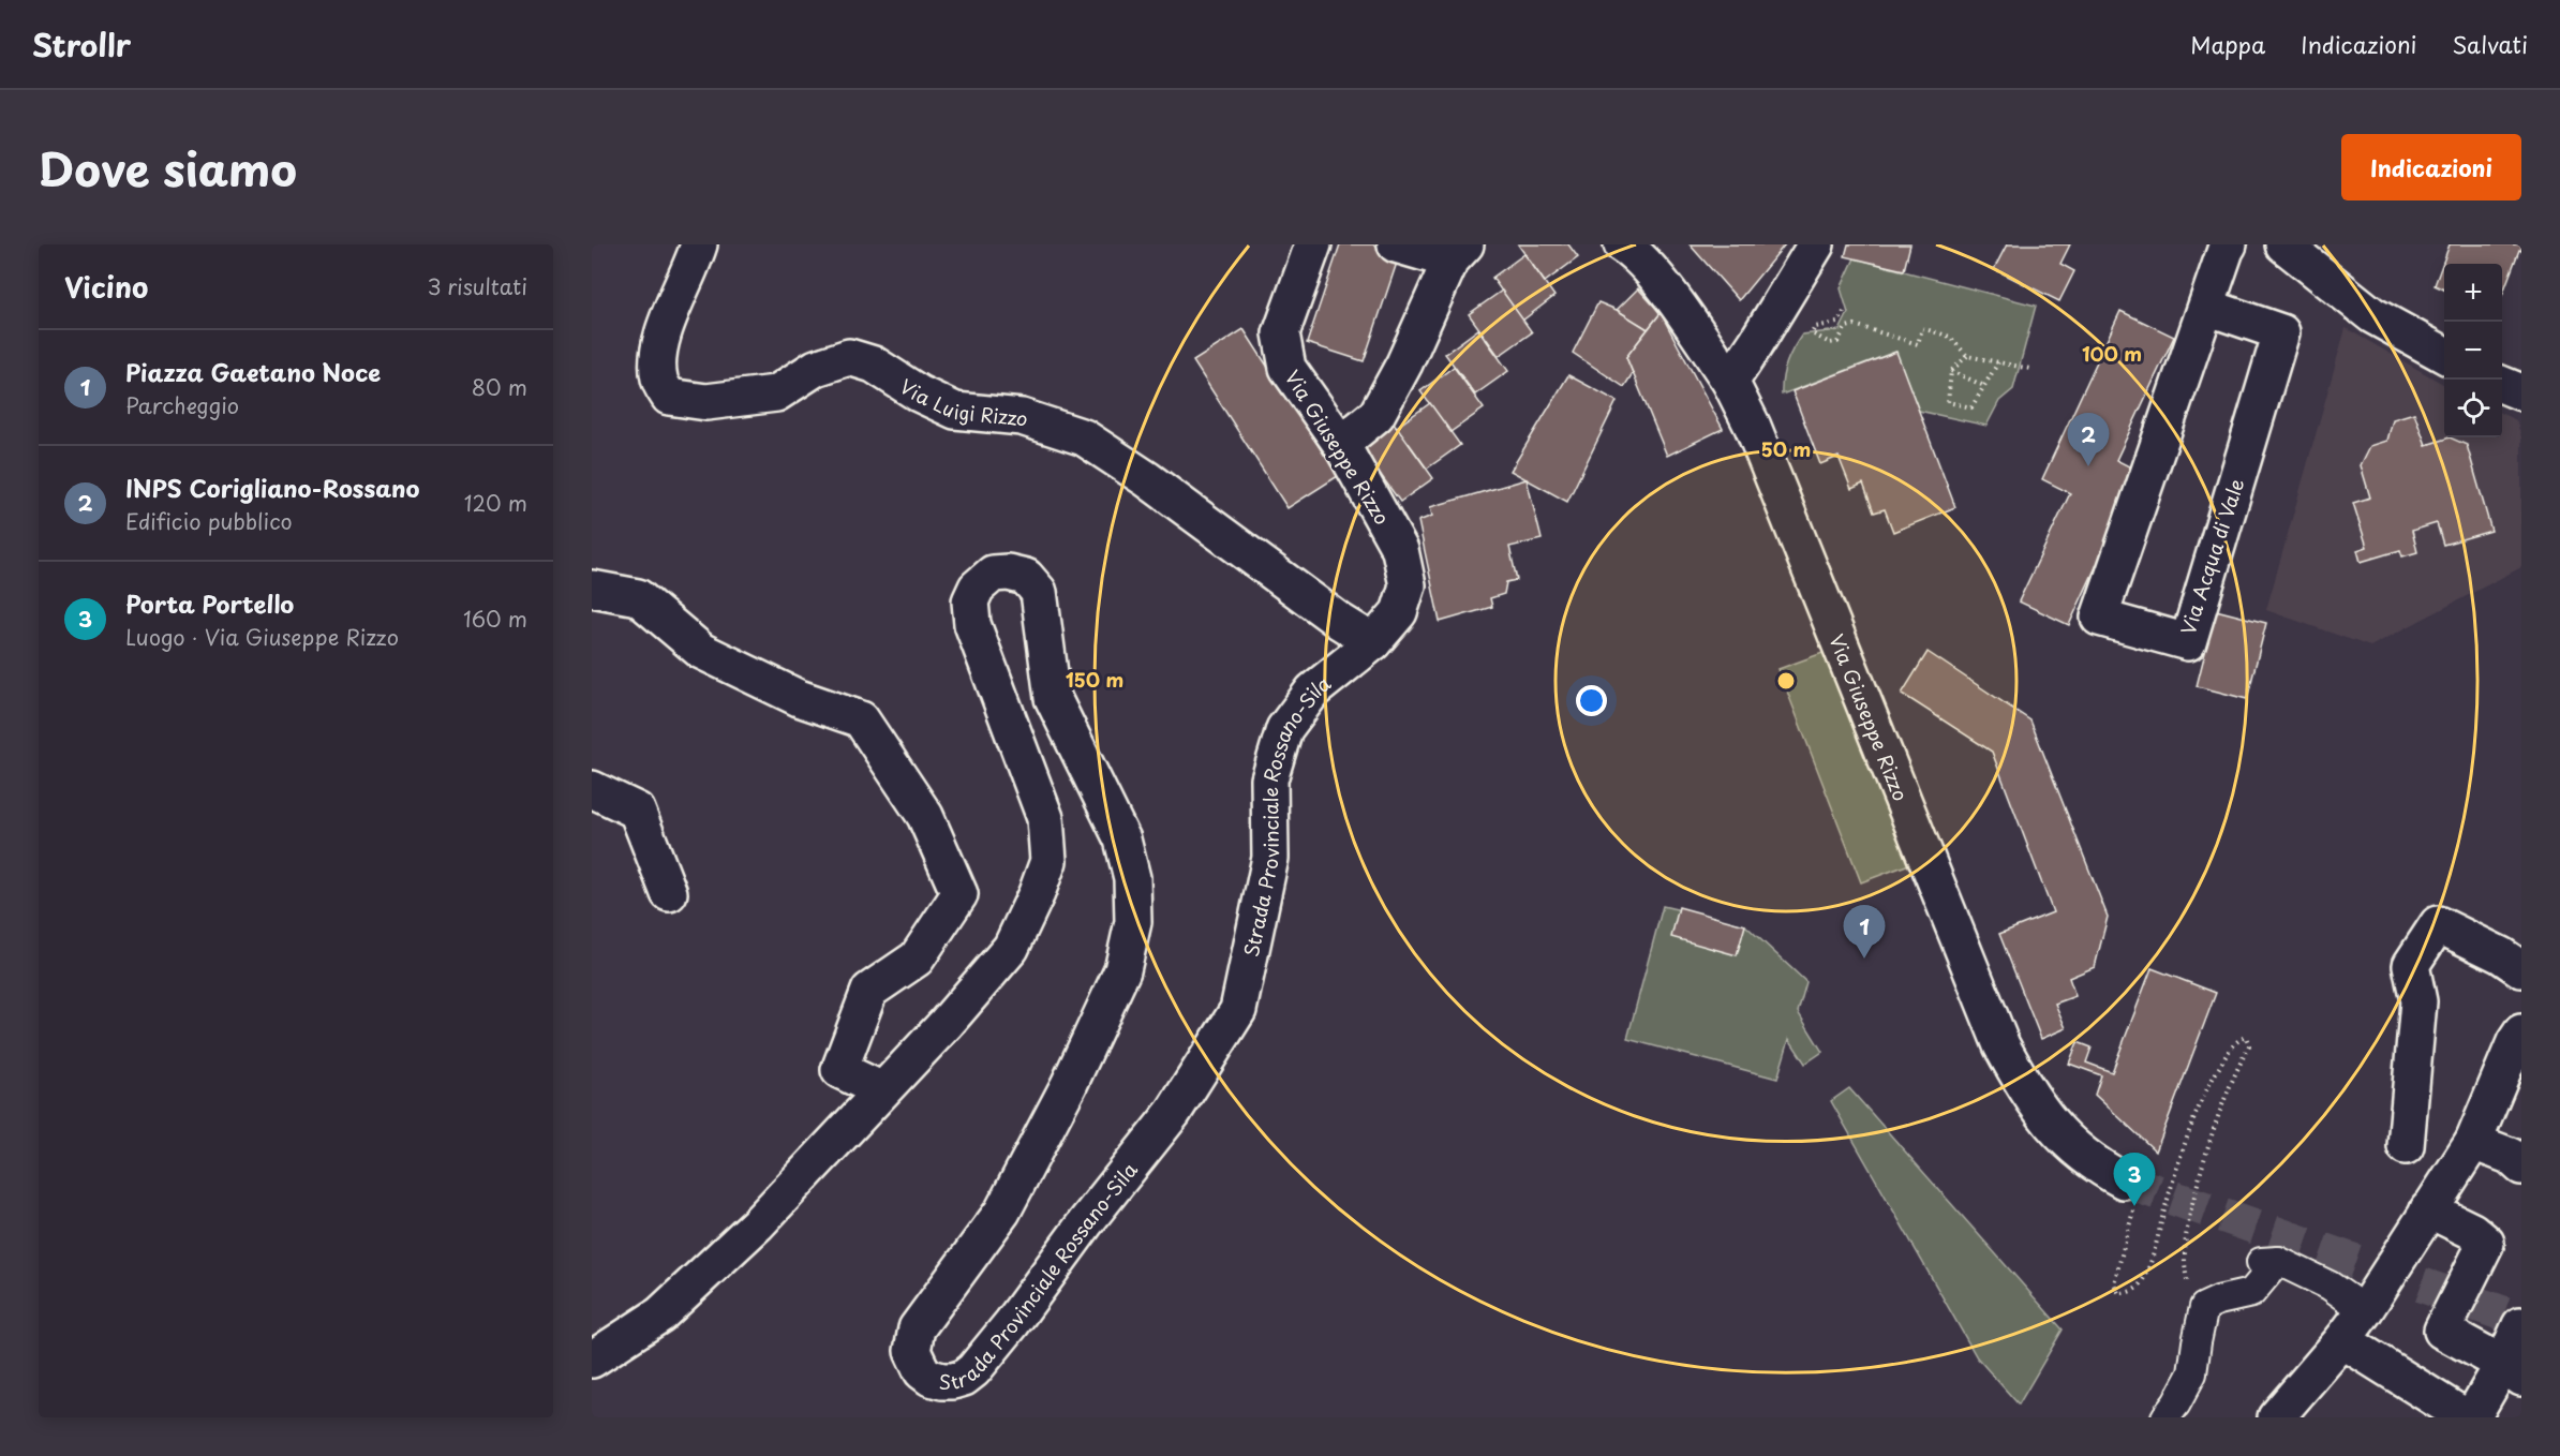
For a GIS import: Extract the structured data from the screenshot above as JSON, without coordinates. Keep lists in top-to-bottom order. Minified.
{"streets":{"street":["Via Luigi Rizzo","Via Giuseppe Rizzo","Via Acqua di Vale","Strada Provinciale Rossano-Sila"]},"crossings":[["Via Luigi Rizzo","Via Giuseppe Rizzo"],["Via Luigi Rizzo","Strada Provinciale Rossano-Sila"],["Via Giuseppe Rizzo","Strada Provinciale Rossano-Sila"]],"page":{"header":"Strollr","nav":["Mappa","Indicazioni","Salvati"],"title":"Dove siamo","buttons":"Indicazioni","heading":["Vicino","3 risultati"],"map_buttons":["+","−"],"list":[{"mark":"1","name":"Piazza Gaetano Noce","note":"Parcheggio","value":"80 m"},{"mark":"2","name":"INPS Corigliano-Rossano","note":"Edificio pubblico","value":"120 m"},{"mark":"3","name":"Porta Portello","note":"Luogo · Via Giuseppe Rizzo","value":"160 m"}],"pins":["2","1","3"]},"rings":["100 m","50 m","150 m"]}
